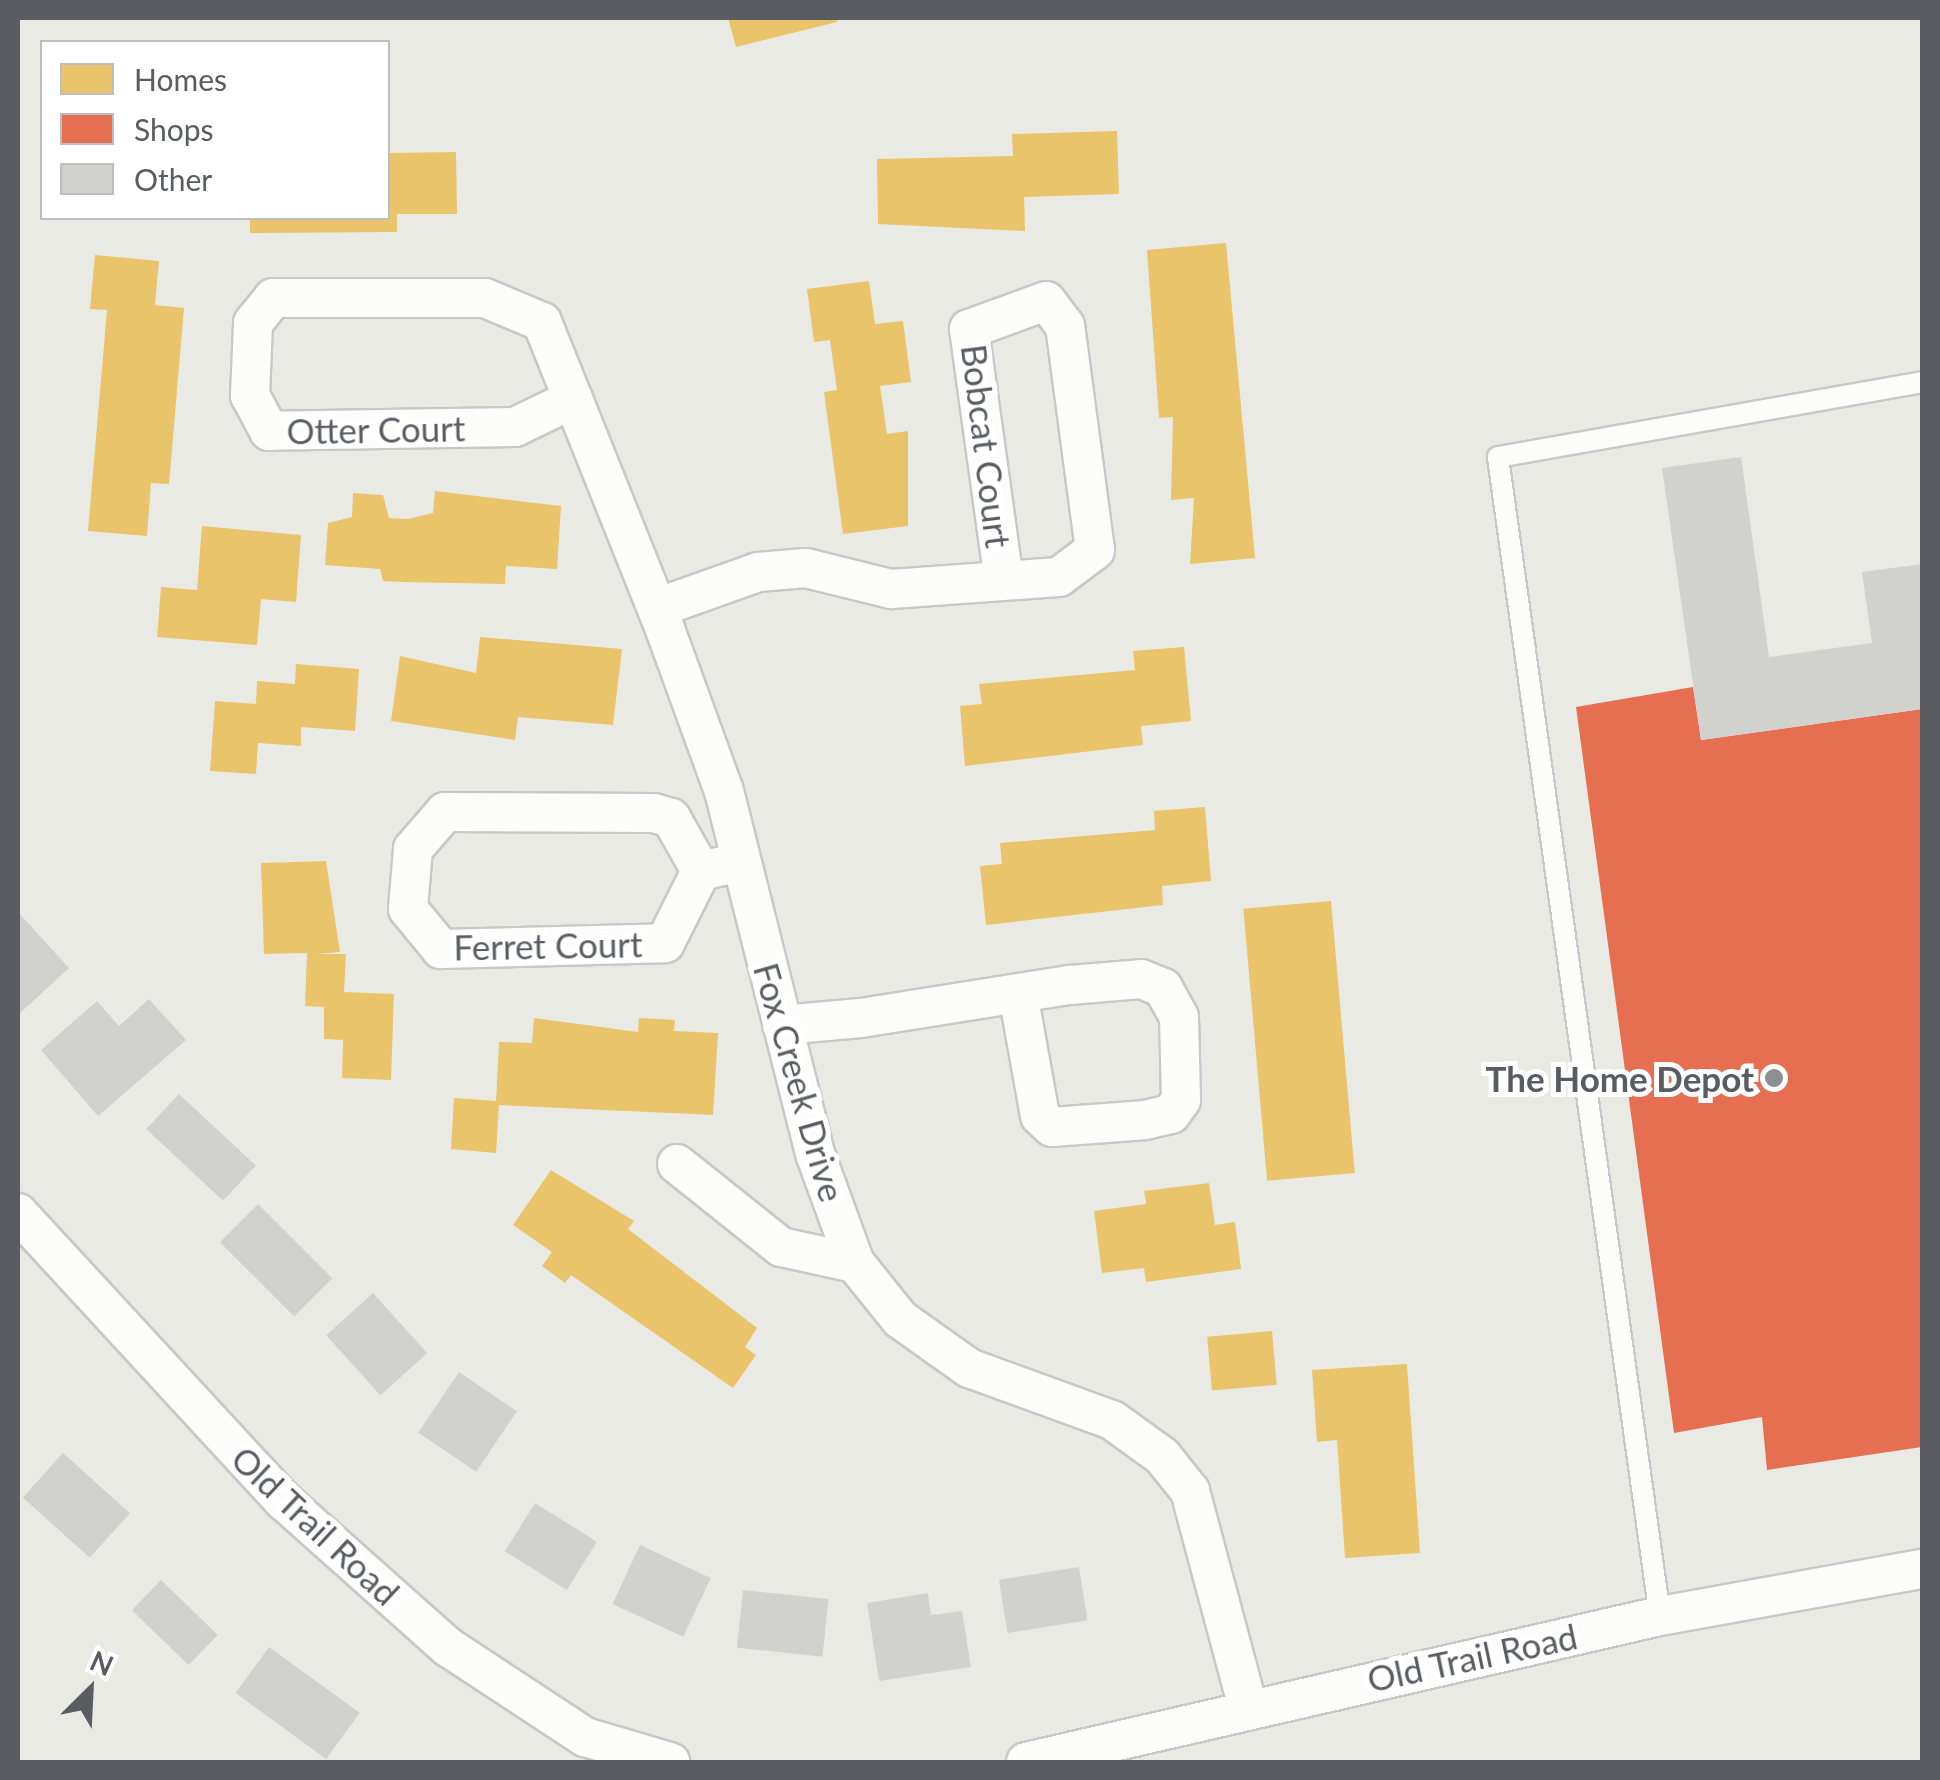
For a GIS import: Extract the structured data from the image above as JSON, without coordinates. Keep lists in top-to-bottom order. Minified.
{"streets":{"street":["Otter Court","Bobcat Court","Ferret Court","Fox Creek Drive","Old Trail Road"]},"crossings":[["Otter Court","Fox Creek Drive"],["Bobcat Court","Fox Creek Drive"],["Fox Creek Drive","Old Trail Road"]],"places":["The Home Depot"],"legend":["Homes","Shops","Other"],"north":"top right"}
